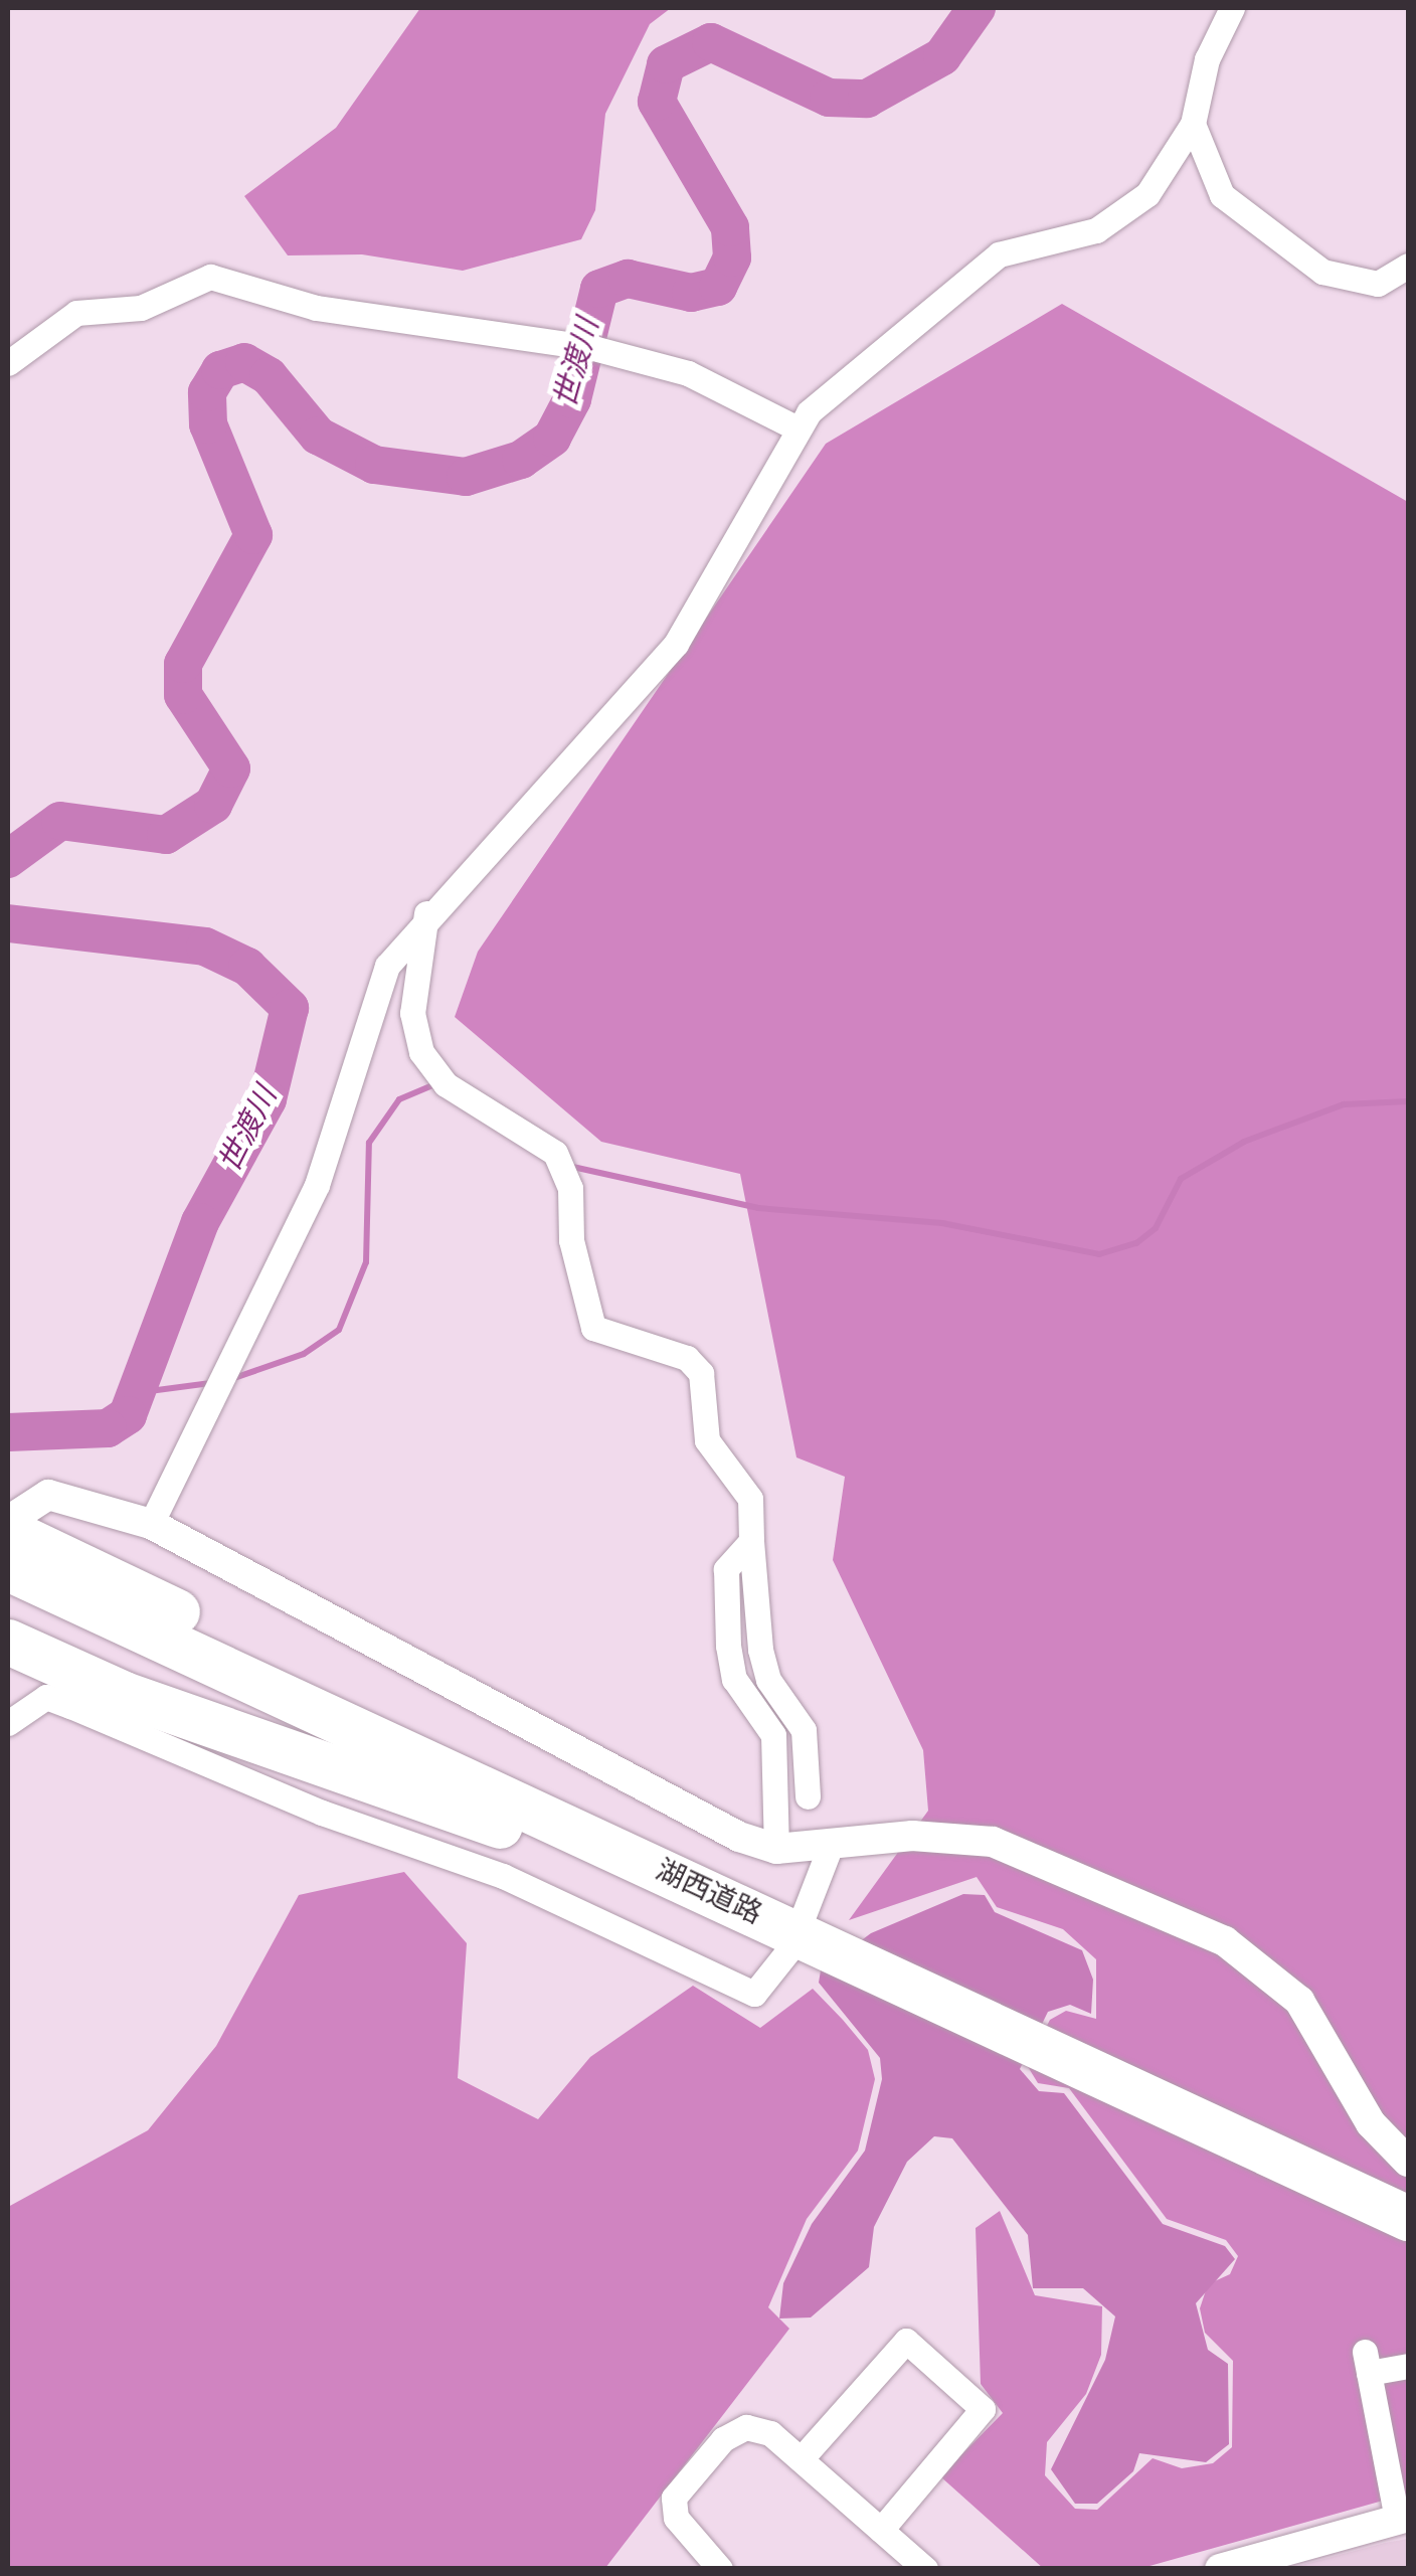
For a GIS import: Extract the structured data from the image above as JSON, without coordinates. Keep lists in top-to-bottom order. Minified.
{"streets":{"highway":["湖西道路"]},"water":["世渡川"]}
